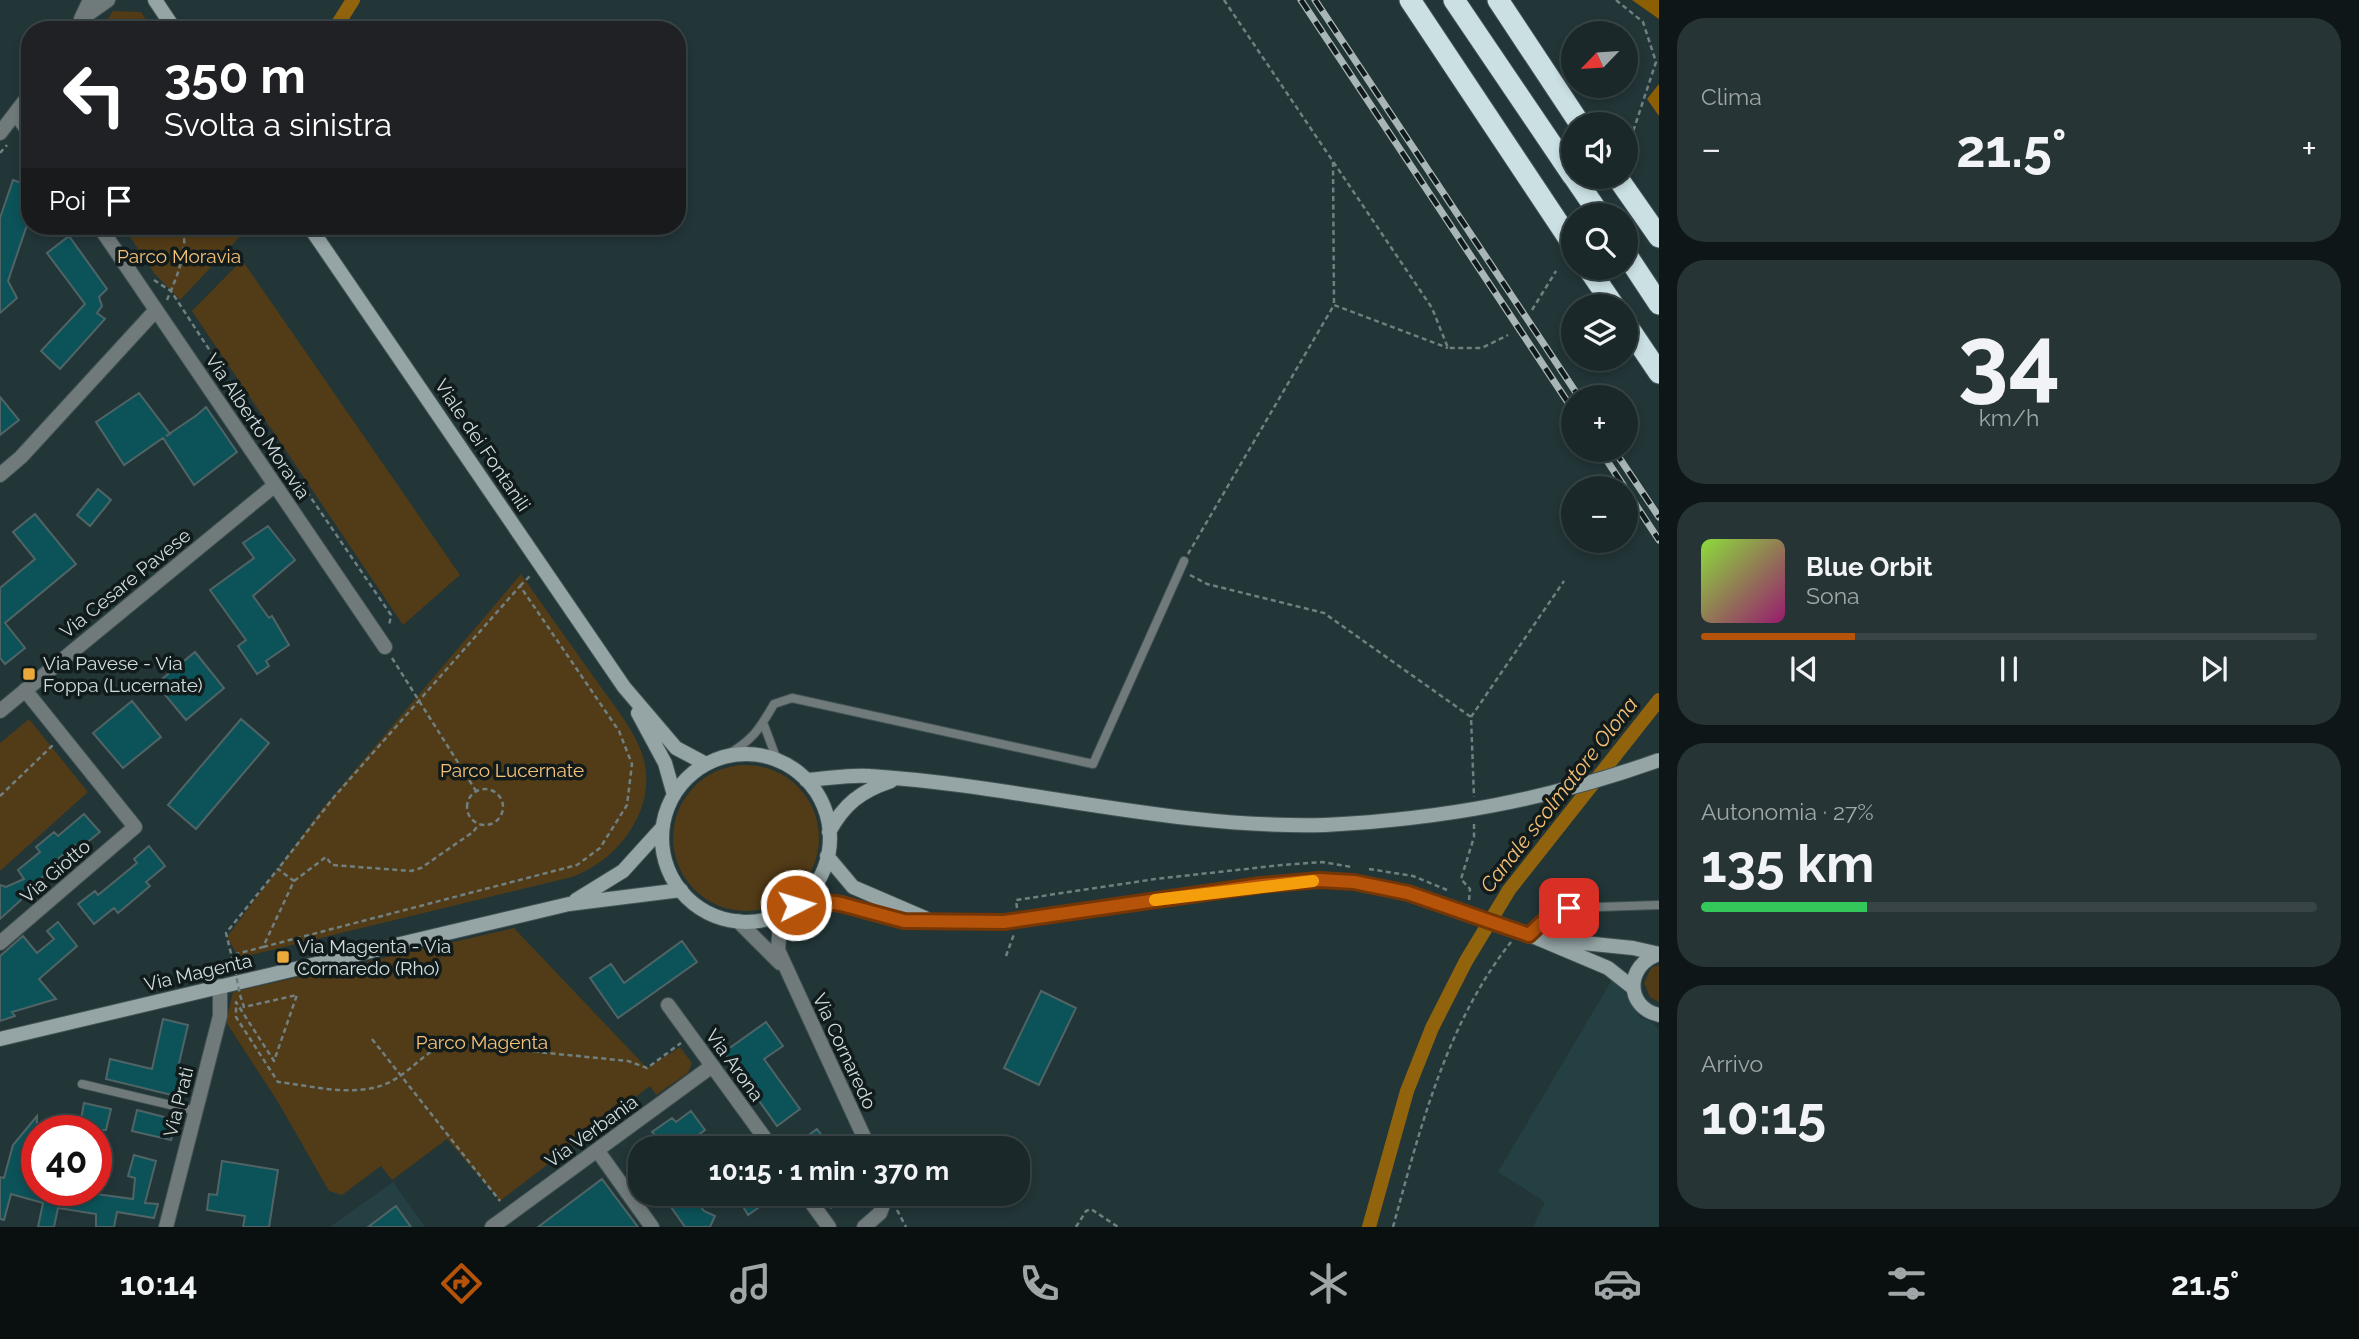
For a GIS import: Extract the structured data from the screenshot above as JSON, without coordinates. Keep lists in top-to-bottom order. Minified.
{"streets":{"main road":["Viale dei Fontanili","Via Magenta"],"street":["Via Alberto Moravia","Via Cesare Pavese","Via Giotto","Via Cornaredo","Via Arona","Via Prati","Via Verbania"]},"crossings":[["Via Alberto Moravia","Via Cesare Pavese"],["Viale dei Fontanili","Via Magenta"],["Viale dei Fontanili","Via Cornaredo"],["Via Magenta","Via Cornaredo"],["Via Magenta","Via Prati"],["Via Arona","Via Verbania"]],"water":["Canale scolmatore Olona"],"parks":["Parco Moravia","Parco Lucernate","Parco Magenta"],"places":{"transit":["Via Pavese - Via Foppa (Lucernate)","Via Magenta - Via Cornaredo (Rho)"]},"north":"bottom left","page":{"tile":["Clima",["34","km/h"],["Autonomia · 27%","135 km"],["Arrivo","10:15"]],"map_buttons":["+","−"],"turn":["350 m","Svolta a sinistra"],"heat":["−","21.5°","+"],"then":"Poi","song":["Blue Orbit","Sona"],"limit":"40","trip":"10:15 · 1 min · 370 m","tabs":["10:14","21.5°"]}}
